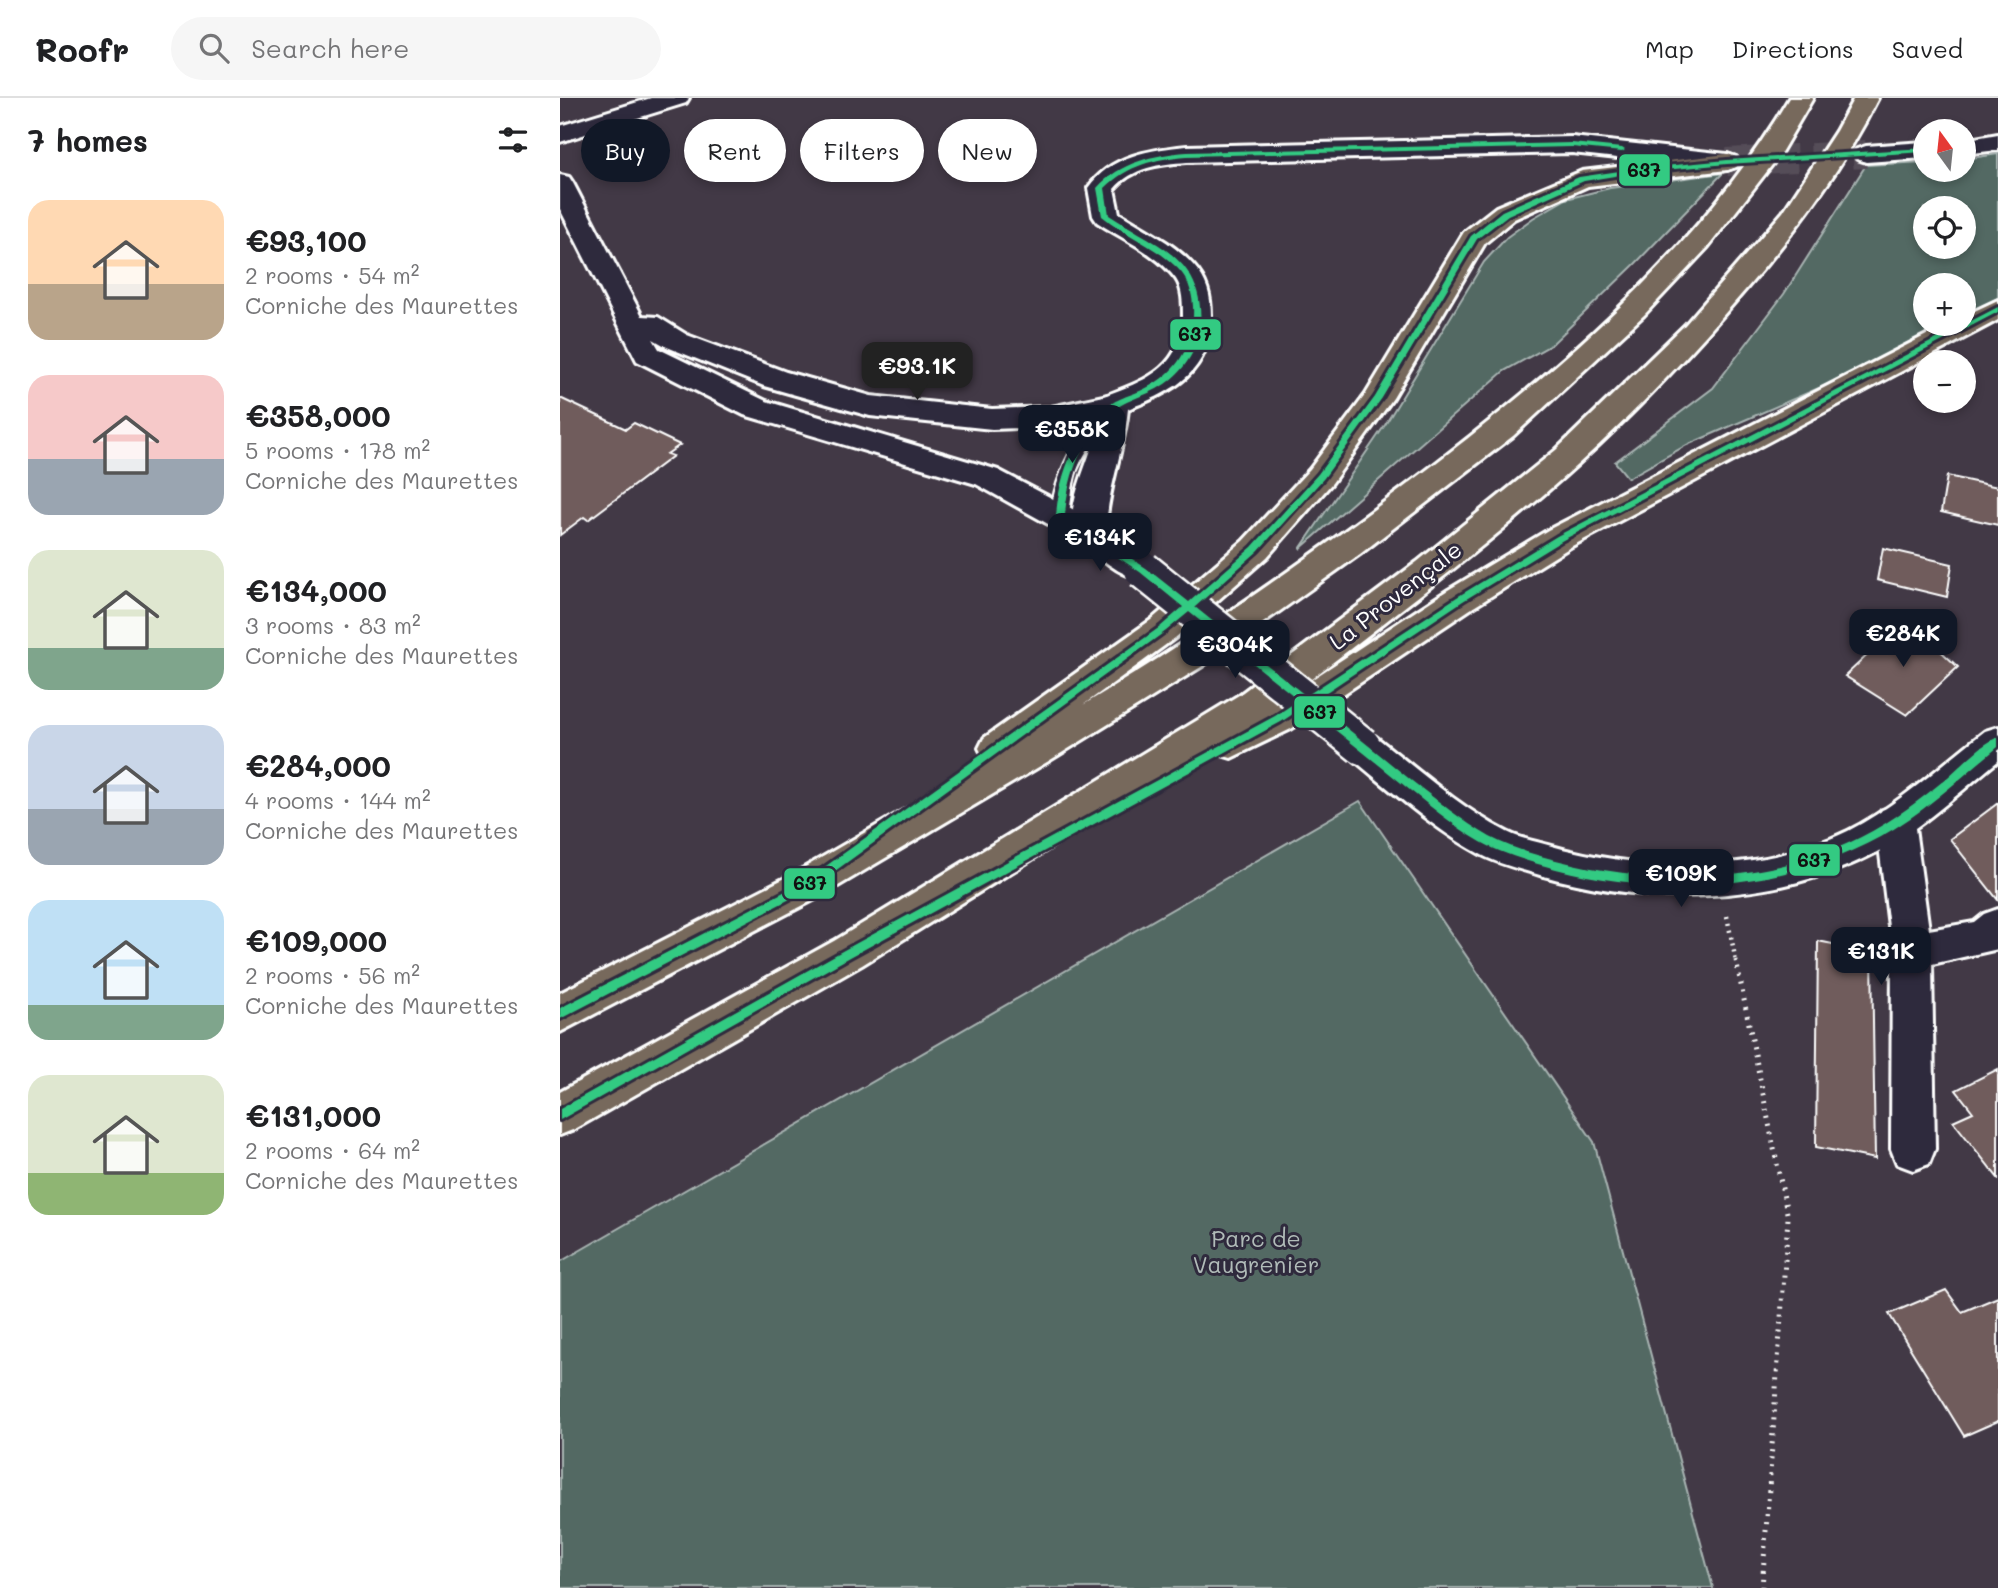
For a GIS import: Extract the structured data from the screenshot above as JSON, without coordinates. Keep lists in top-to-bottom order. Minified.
{"streets":{"highway":["La Provençale"]},"parks":["Parc de Vaugrenier"],"lines":["transit line 637"],"north":"top","page":{"header":"Roofr","search":"Search here","nav":["Map","Directions","Saved"],"heading":"7 homes","map_buttons":["+","−"],"chip":["Buy","Rent","Filters","New"],"list":[{"name":"€93,100","note":"2 rooms · 54 m² · Corniche des Maurettes"},{"name":"€358,000","note":"5 rooms · 178 m² · Corniche des Maurettes"},{"name":"€134,000","note":"3 rooms · 83 m² · Corniche des Maurettes"},{"name":"€284,000","note":"4 rooms · 144 m² · Corniche des Maurettes"},{"name":"€109,000","note":"2 rooms · 56 m² · Corniche des Maurettes"},{"name":"€131,000","note":"2 rooms · 64 m² · Corniche des Maurettes"}],"price":["€93.1K","€358K","€134K","€284K","€304K","€109K","€131K"]}}
